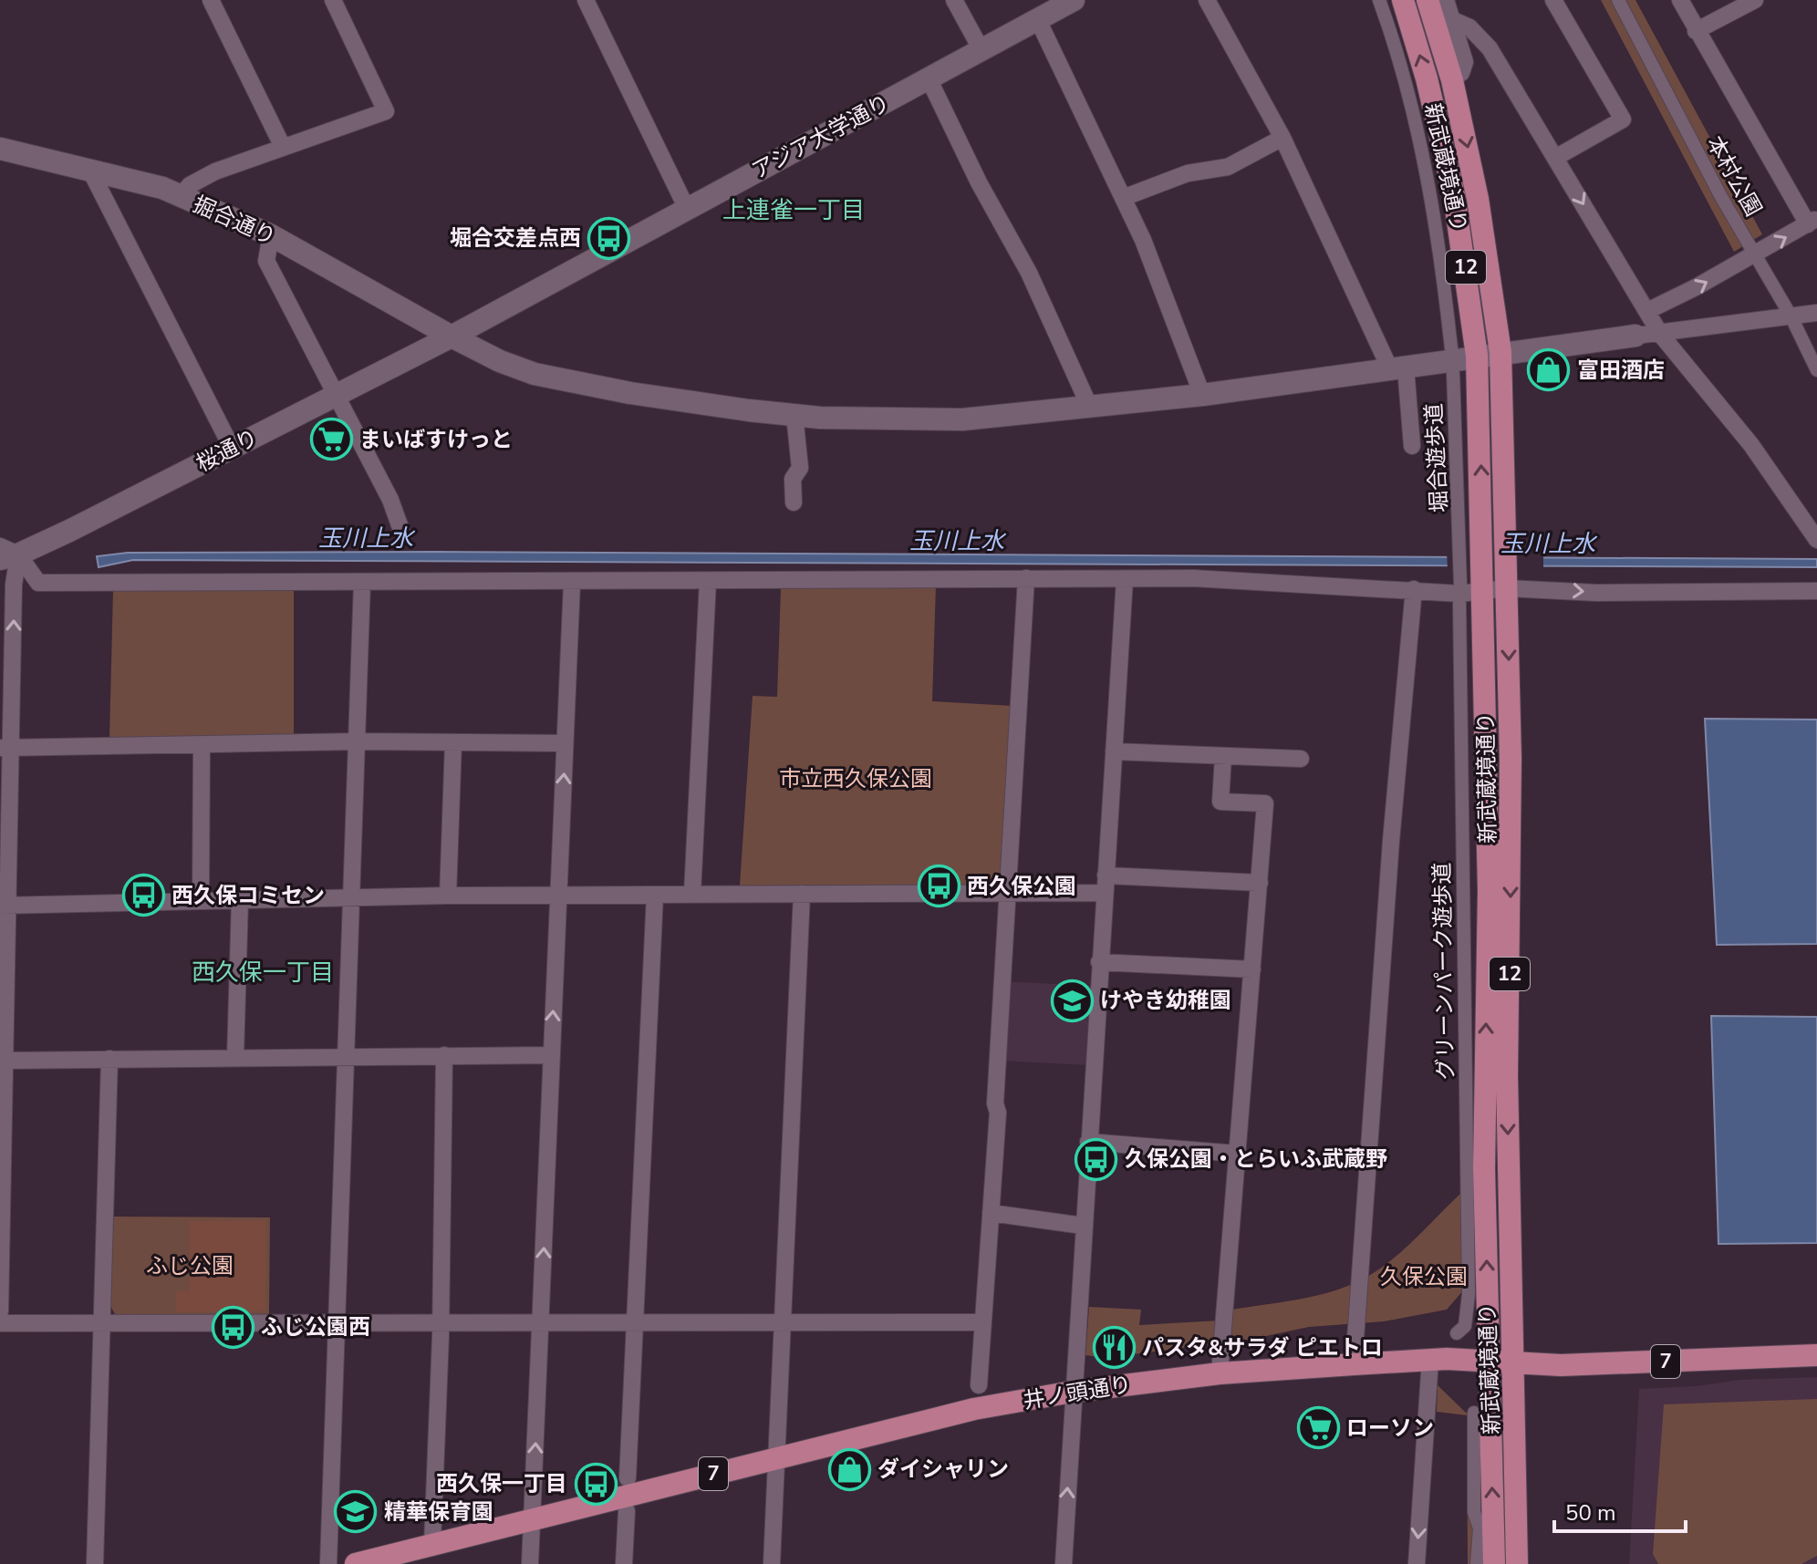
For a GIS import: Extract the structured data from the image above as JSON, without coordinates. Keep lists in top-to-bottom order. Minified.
{"streets":{"main road":["新武蔵境通り","12","7","井ノ頭通り"],"street":["アジア大学通り","本村公園","掘合通り","桜通り","堀合遊歩道","グリーンパーク遊歩道"]},"crossings":[["アジア大学通り","掘合通り"],["アジア大学通り","桜通り"],["新武蔵境通り","掘合通り"],["新武蔵境通り","堀合遊歩道"],["新武蔵境通り","井ノ頭通り"],["掘合通り","桜通り"]],"districts":["上連雀一丁目","西久保一丁目"],"water":["玉川上水"],"parks":["市立西久保公園","ふじ公園","久保公園"],"places":{"bus stop":["堀合交差点西","西久保公園","西久保コミセン","久保公園・とらいふ武蔵野","ふじ公園西","西久保一丁目"],"shop":["富田酒店","ダイシャリン"],"supermarket":["まいばすけっと","ローソン"],"school or university":["けやき幼稚園","精華保育園"],"restaurant":["パスタ&サラダ ピエトロ"]},"scale_bar":"50 m"}
